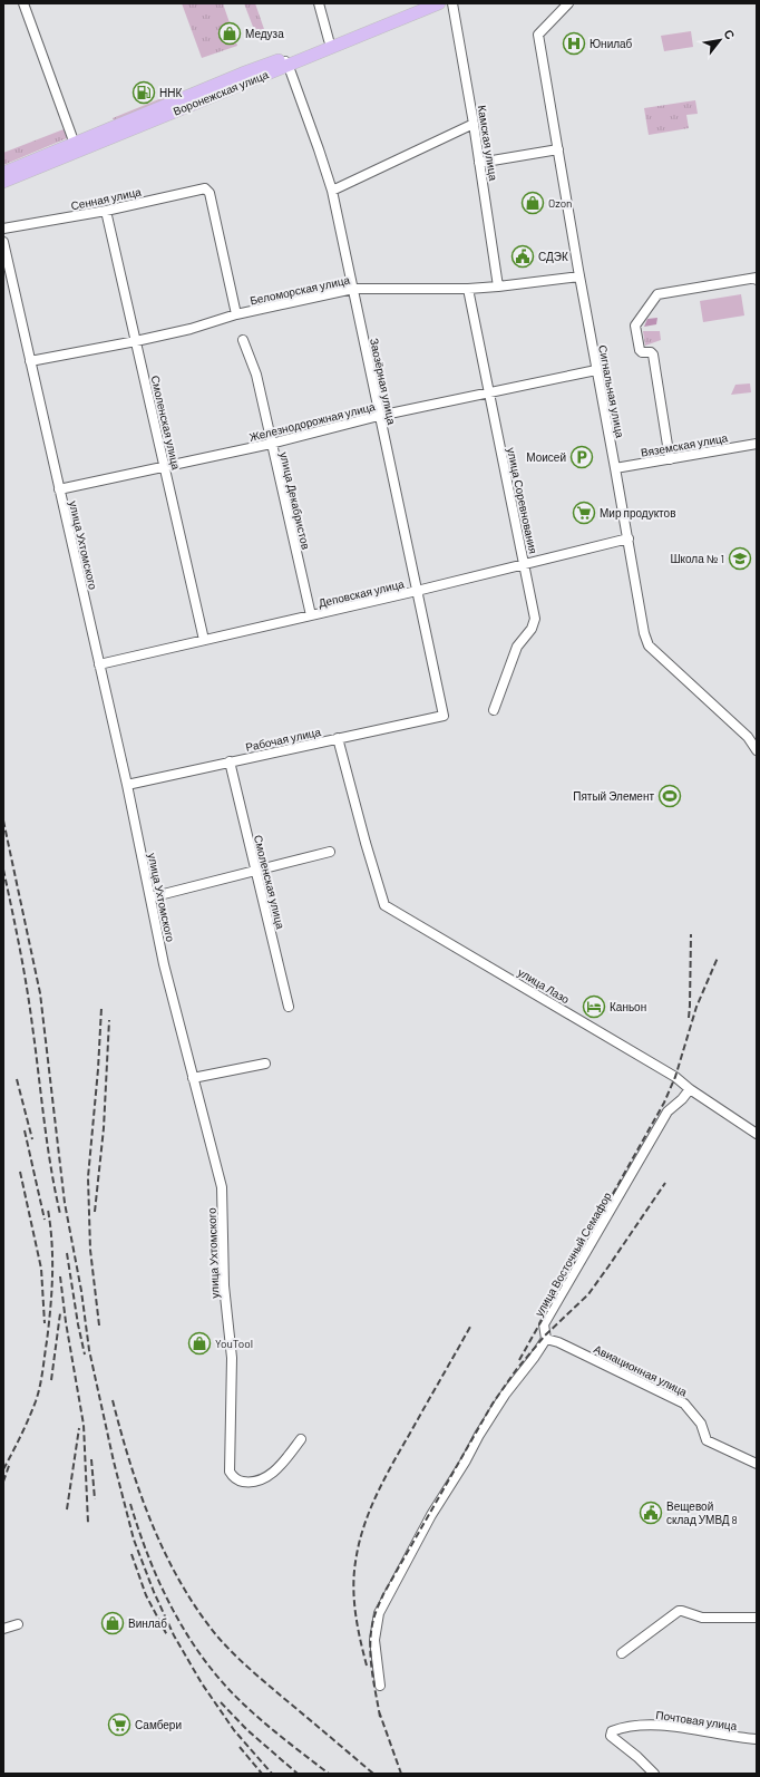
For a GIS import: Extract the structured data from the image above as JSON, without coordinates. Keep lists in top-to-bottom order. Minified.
{"streets":{"main road":["Воронежская улица"],"street":["Камская улица","Сенная улица","Беломорская улица","Заозёрная улица","Сигнальная улица","Железнодорожная улица","Смоленская улица","Вяземская улица","улица Декабристов","улица Соревнования","улица Ухтомского","Деповская улица","Рабочая улица","улица Лазо","улица Восточный Семафор","Авиационная улица","Почтовая улица"]},"crossings":[["Воронежская улица","Заозёрная улица"],["Камская улица","Беломорская улица"],["Сенная улица","Беломорская улица"],["Сенная улица","Смоленская улица"],["Беломорская улица","Заозёрная улица"],["Беломорская улица","Сигнальная улица"],["Беломорская улица","Смоленская улица"],["Беломорская улица","улица Соревнования"],["Беломорская улица","улица Ухтомского"],["Заозёрная улица","Железнодорожная улица"],["Заозёрная улица","Деповская улица"],["Заозёрная улица","Рабочая улица"],["Сигнальная улица","Железнодорожная улица"],["Сигнальная улица","Вяземская улица"],["Сигнальная улица","Деповская улица"],["Железнодорожная улица","Смоленская улица"],["Железнодорожная улица","улица Декабристов"],["Железнодорожная улица","улица Соревнования"],["Железнодорожная улица","улица Ухтомского"],["Смоленская улица","Деповская улица"],["Смоленская улица","Рабочая улица"],["улица Декабристов","Деповская улица"],["улица Соревнования","Деповская улица"],["улица Ухтомского","Деповская улица"],["улица Ухтомского","Рабочая улица"],["Рабочая улица","улица Лазо"],["улица Лазо","улица Восточный Семафор"],["улица Восточный Семафор","Авиационная улица"]],"places":{"shop":["Медуза","Ozon","YouTool","Винлаб"],"hospital":["Юнилаб"],"fuel station":["ННК"],"public building":["СДЭК","Вещевой склад УМВД 8"],"parking":["Моисей"],"supermarket":["Мир продуктов","Самбери"],"school or university":["Школа № 1"],"sports":["Пятый Элемент"],"hotel":["Каньон"]},"north":"top right"}
